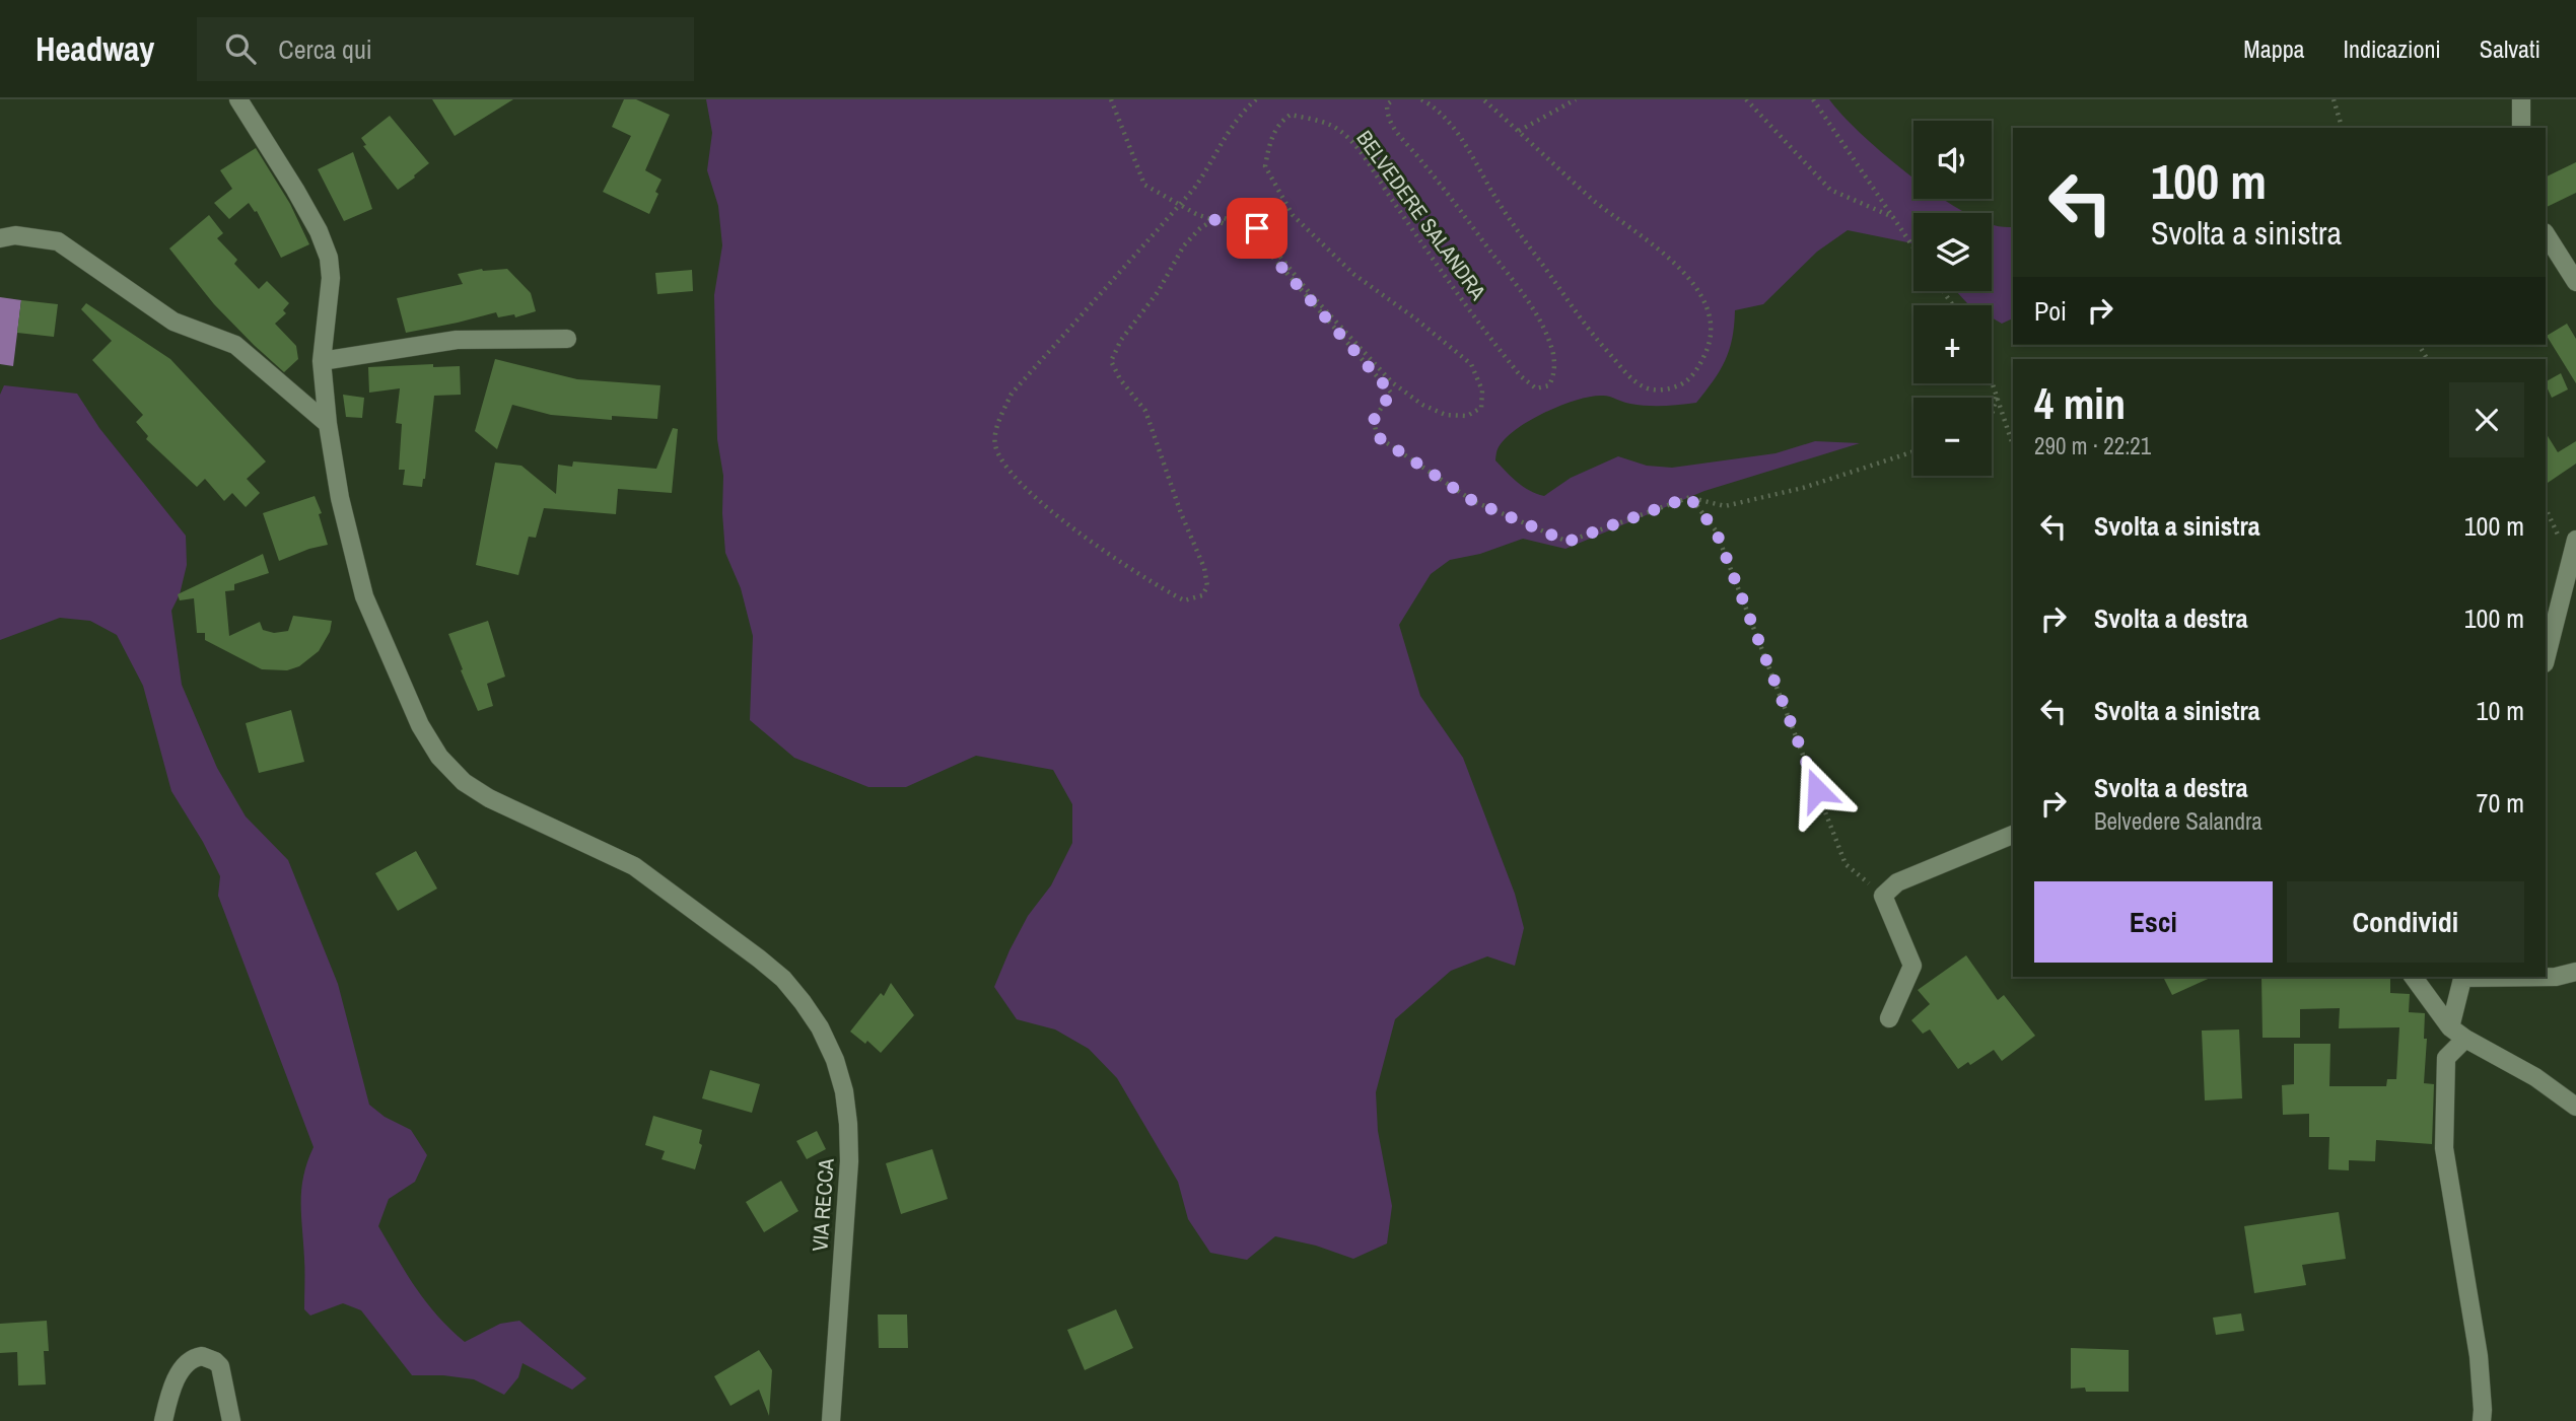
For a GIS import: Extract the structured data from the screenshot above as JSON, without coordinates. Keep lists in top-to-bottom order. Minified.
{"streets":{"street":["VIA RECCA"],"path":["BELVEDERE SALANDRA"]},"page":{"header":"Headway","search":"Cerca qui","nav":["Mappa","Indicazioni","Salvati"],"map_buttons":["+","−"],"turn":["100 m","Svolta a sinistra"],"then":"Poi","heading":["4 min","290 m · 22:21"],"list":[{"name":"Svolta a sinistra","value":"100 m"},{"name":"Svolta a destra","value":"100 m"},{"name":"Svolta a sinistra","value":"10 m"},{"name":"Svolta a destra","note":"Belvedere Salandra","value":"70 m"}],"buttons":["Esci","Condividi"]}}
